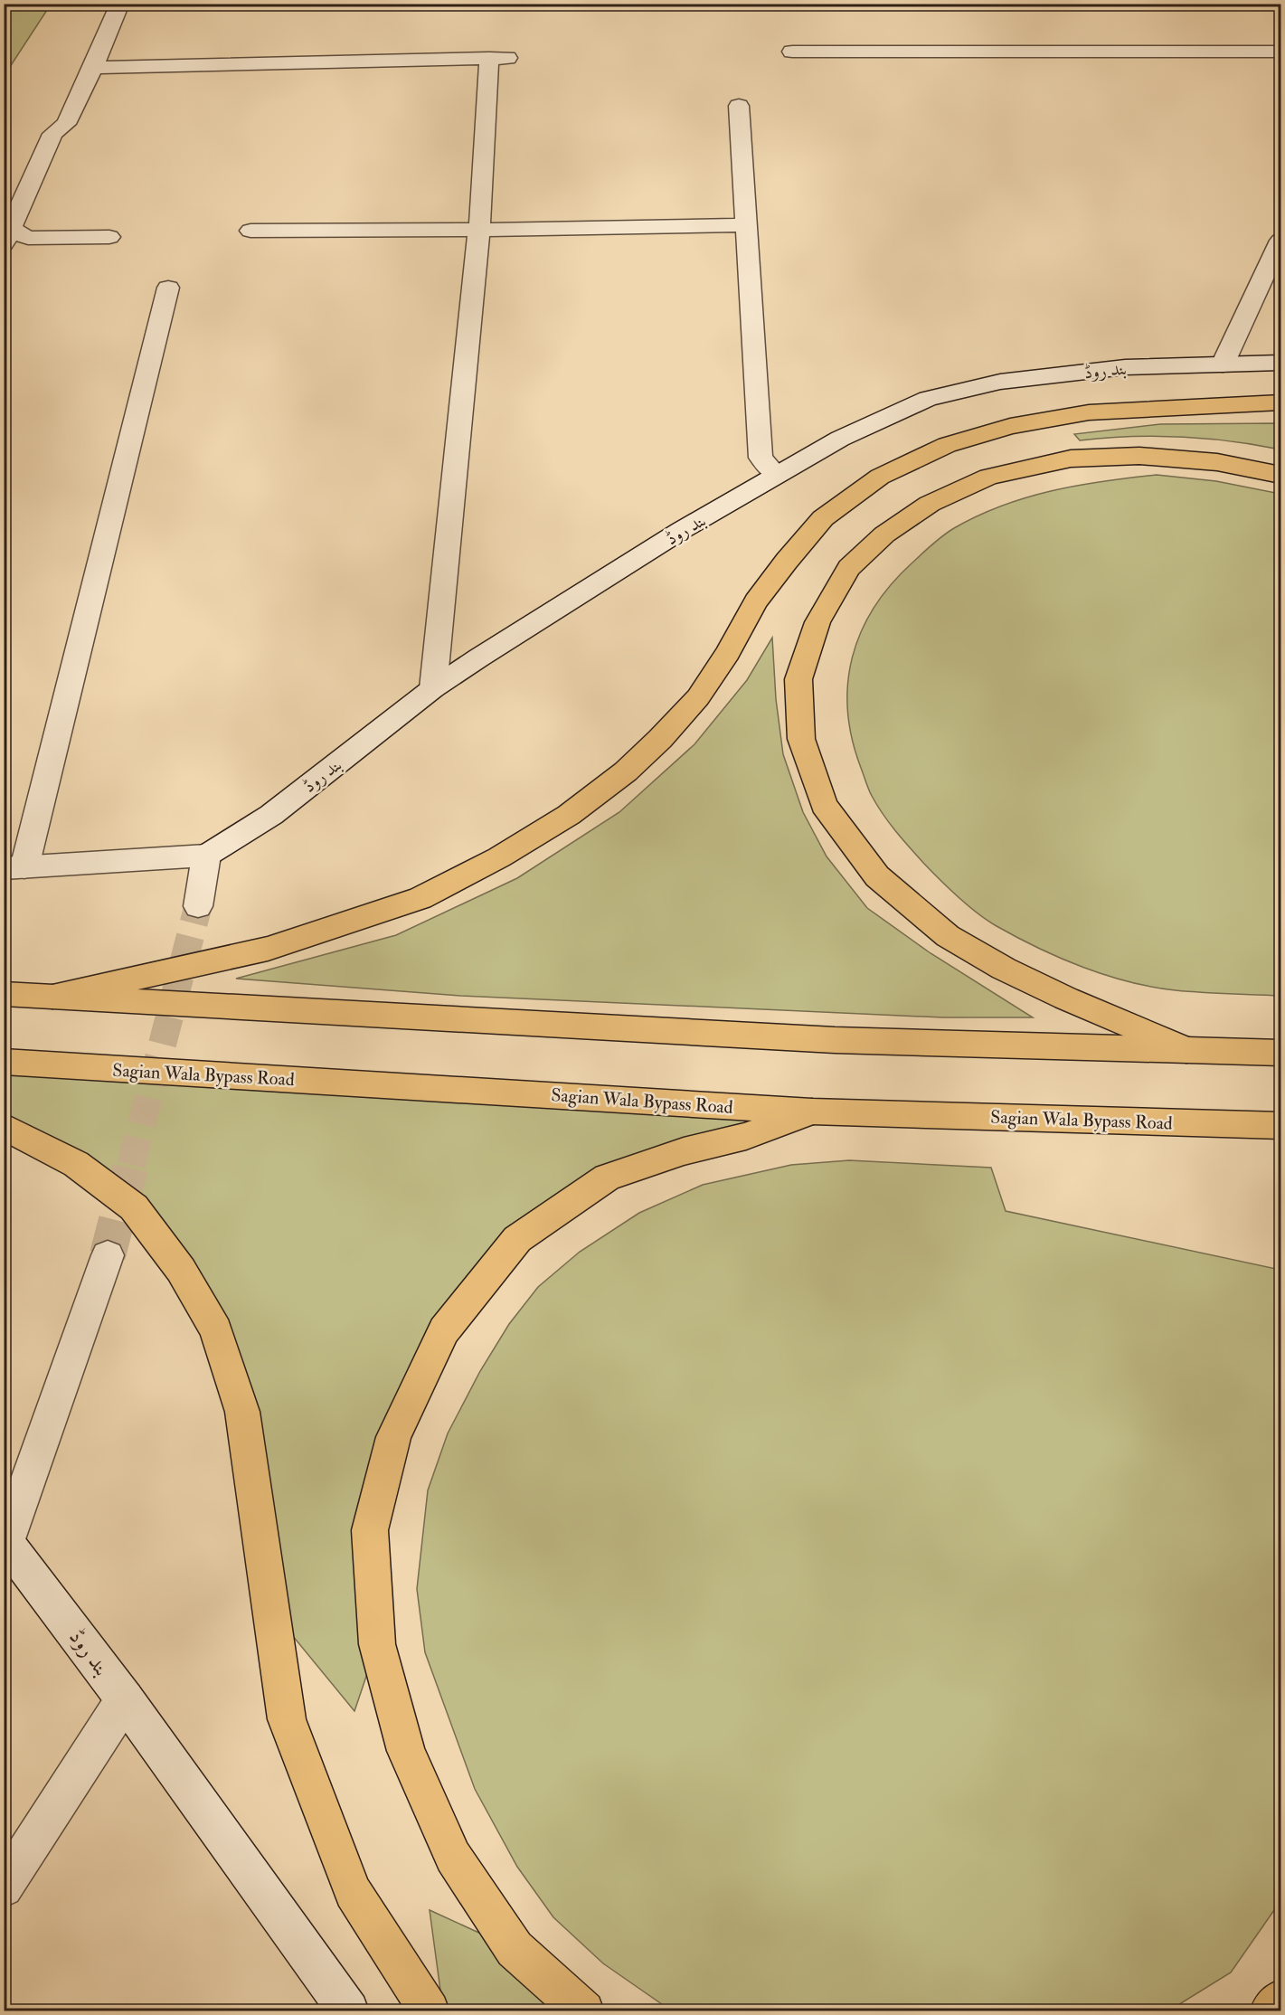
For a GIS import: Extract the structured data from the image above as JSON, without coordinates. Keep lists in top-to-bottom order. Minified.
{"streets":{"main road":["Sagian Wala Bypass Road"],"street":["بند روڈ"]}}
